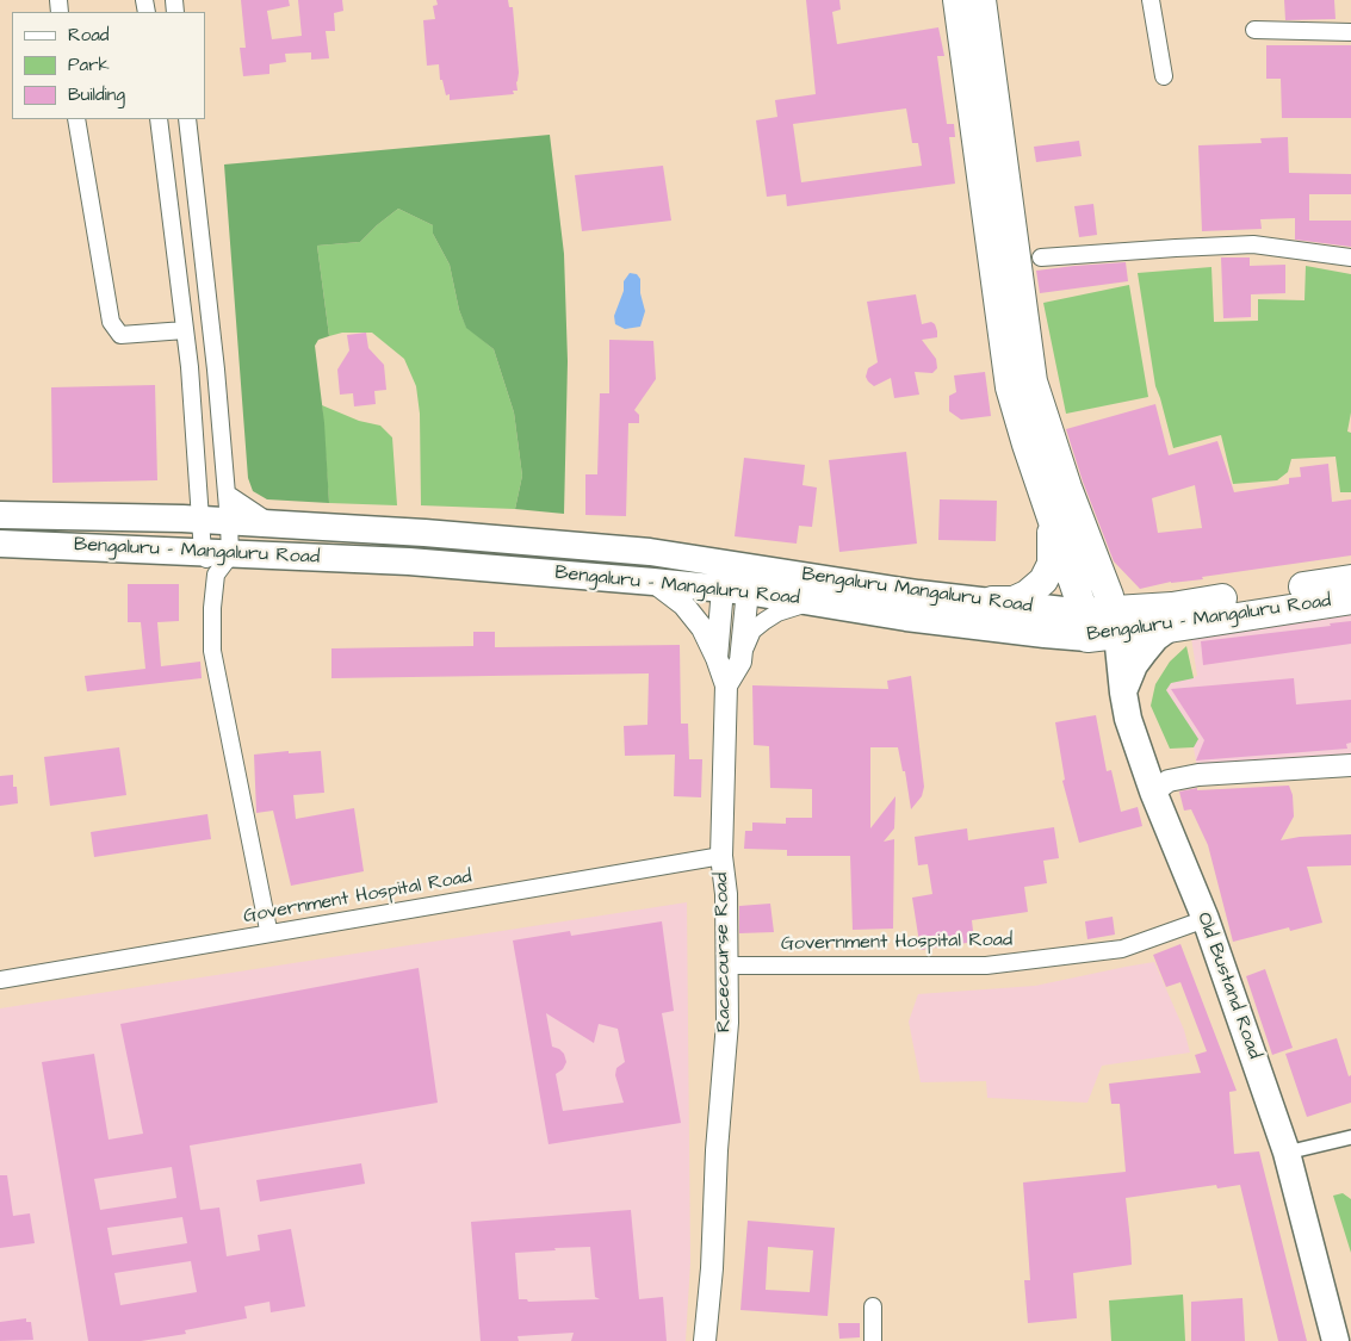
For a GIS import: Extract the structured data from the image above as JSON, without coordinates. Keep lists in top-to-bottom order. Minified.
{"streets":{"highway":["Bengaluru - Mangaluru Road"],"main road":["Bengaluru Mangaluru Road","Old Bustand Road"],"street":["Government Hospital Road","Racecourse Road"]},"crossings":[["Bengaluru - Mangaluru Road","Bengaluru Mangaluru Road"],["Bengaluru - Mangaluru Road","Racecourse Road"],["Bengaluru - Mangaluru Road","Old Bustand Road"],["Bengaluru Mangaluru Road","Racecourse Road"],["Government Hospital Road","Racecourse Road"],["Government Hospital Road","Old Bustand Road"]],"legend":["Road","Park","Building"]}
